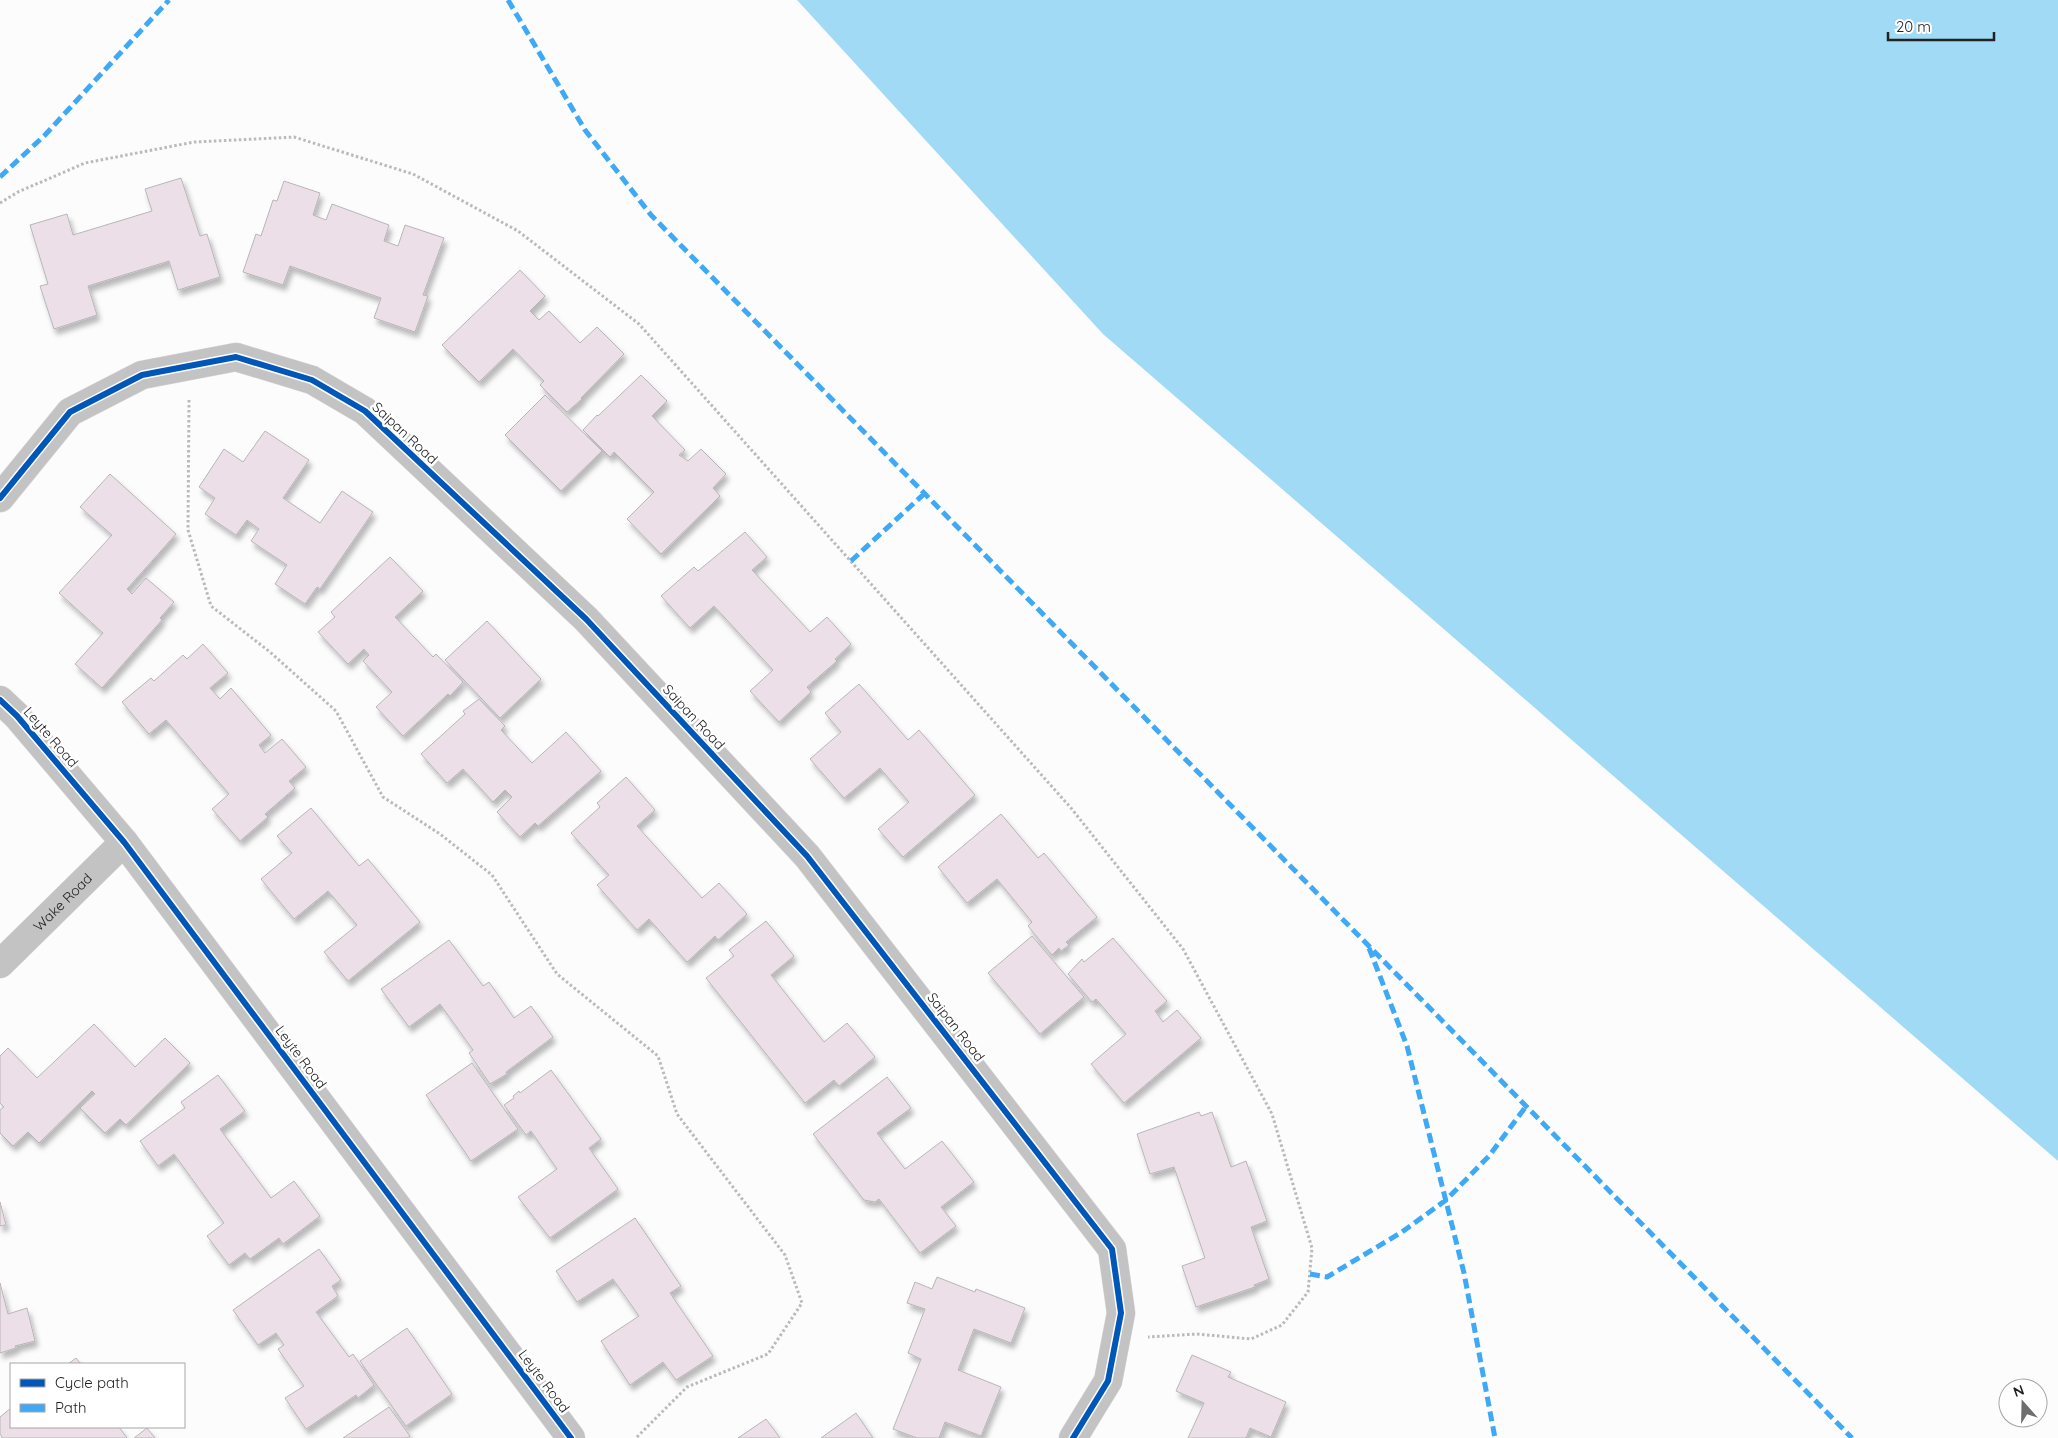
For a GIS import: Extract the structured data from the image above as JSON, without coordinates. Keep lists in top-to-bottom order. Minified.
{"streets":{"street":["Saipan Road","Leyte Road","Wake Road"]},"crossings":[["Leyte Road","Wake Road"]],"legend":["Cycle path","Path"],"scale_bar":"20 m","north":"top"}
